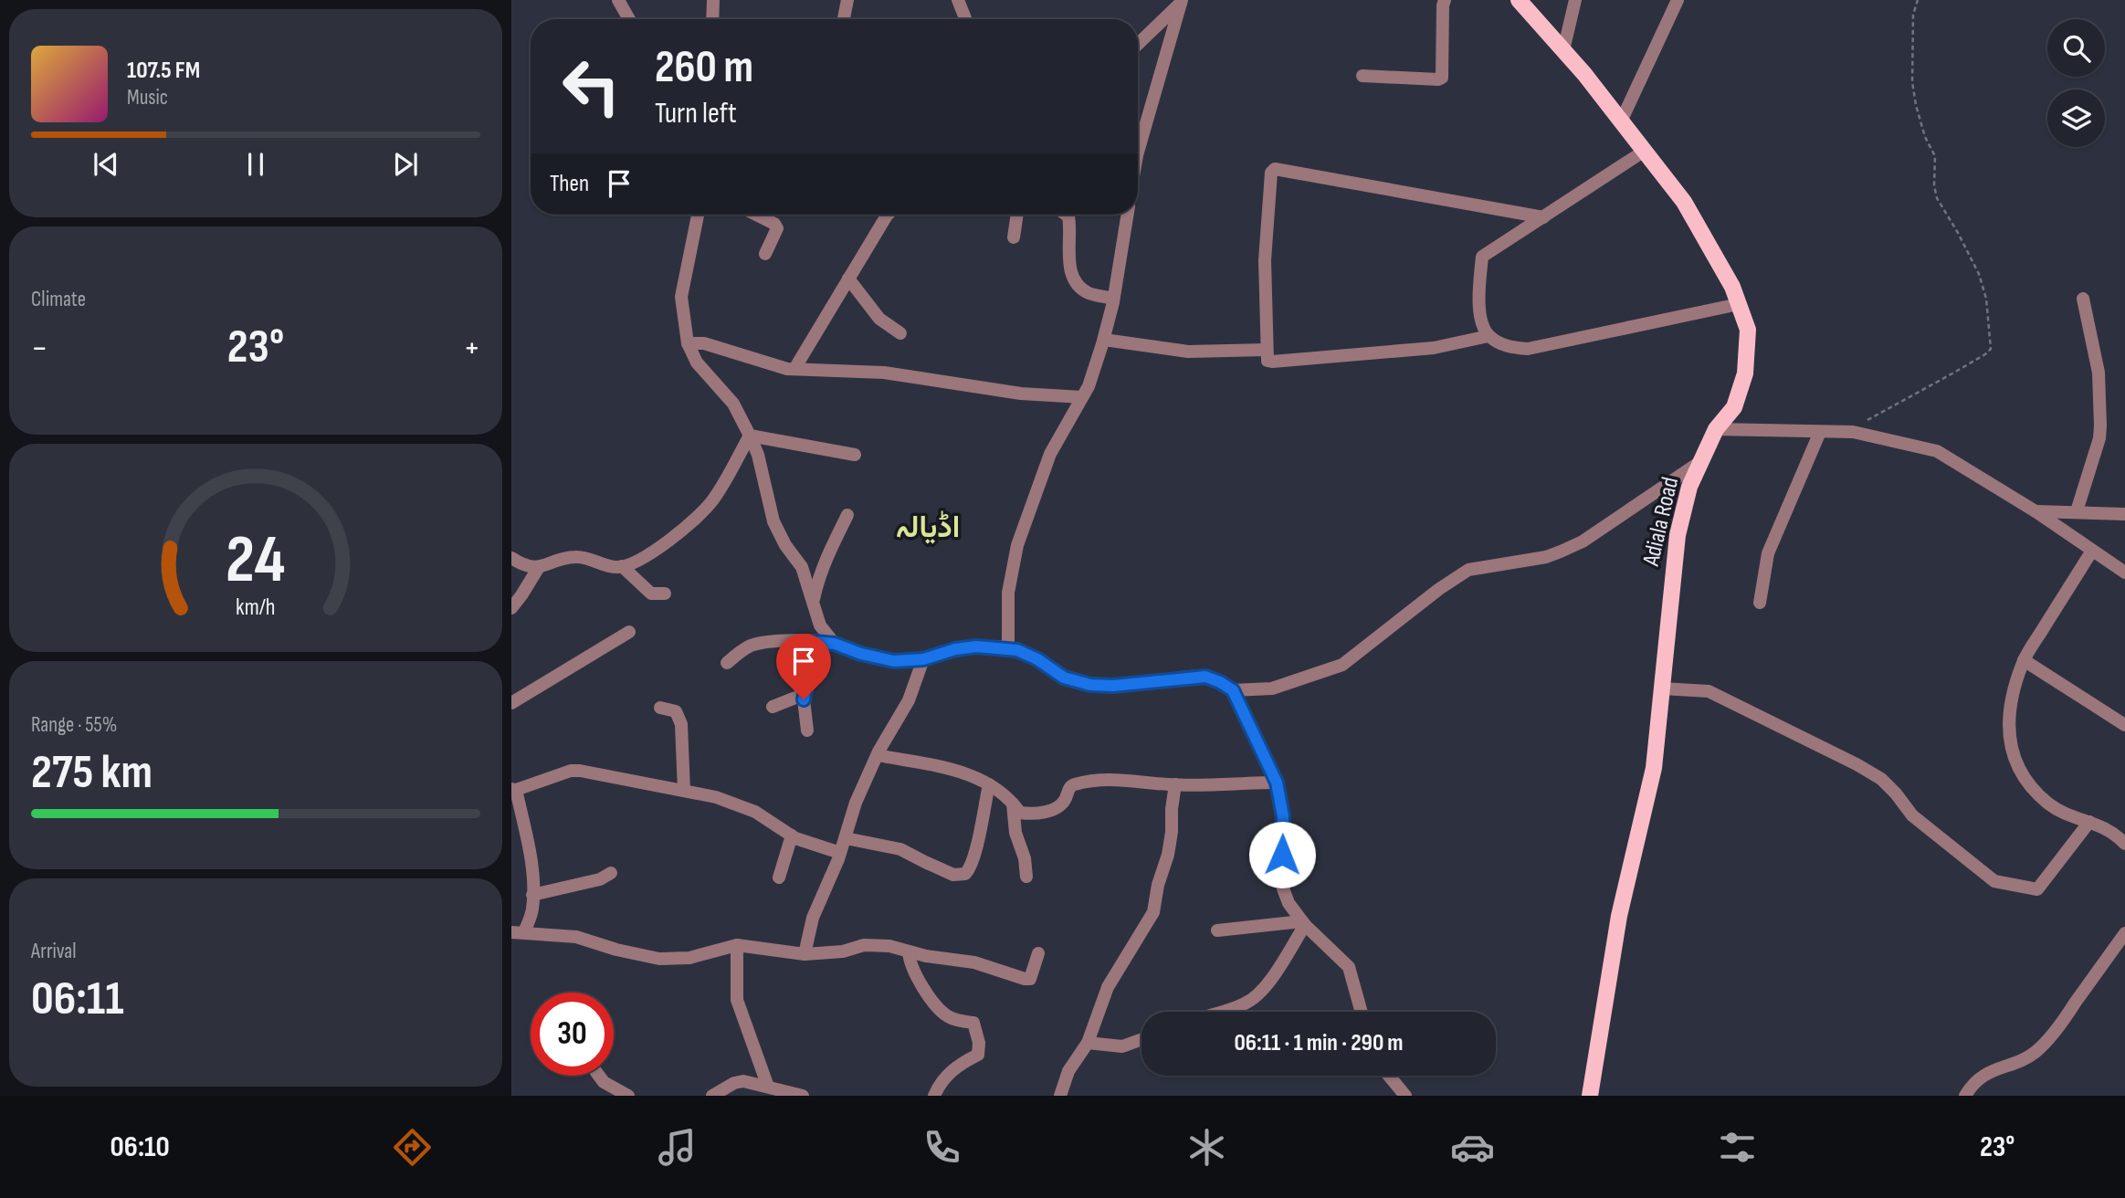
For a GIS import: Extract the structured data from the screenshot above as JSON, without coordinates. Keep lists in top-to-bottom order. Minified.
{"streets":{"main road":["Adiala Road"]},"districts":["اڈیالہ"],"page":{"turn":["260 m","Turn left"],"song":["107.5 FM","Music"],"then":"Then","tile":["Climate",["Range · 55%","275 km"],["Arrival","06:11"]],"heat":["−","23°","+"],"limit":"30","trip":"06:11 · 1 min · 290 m","tabs":["06:10","23°"],"gauge":["24","km/h"]}}
